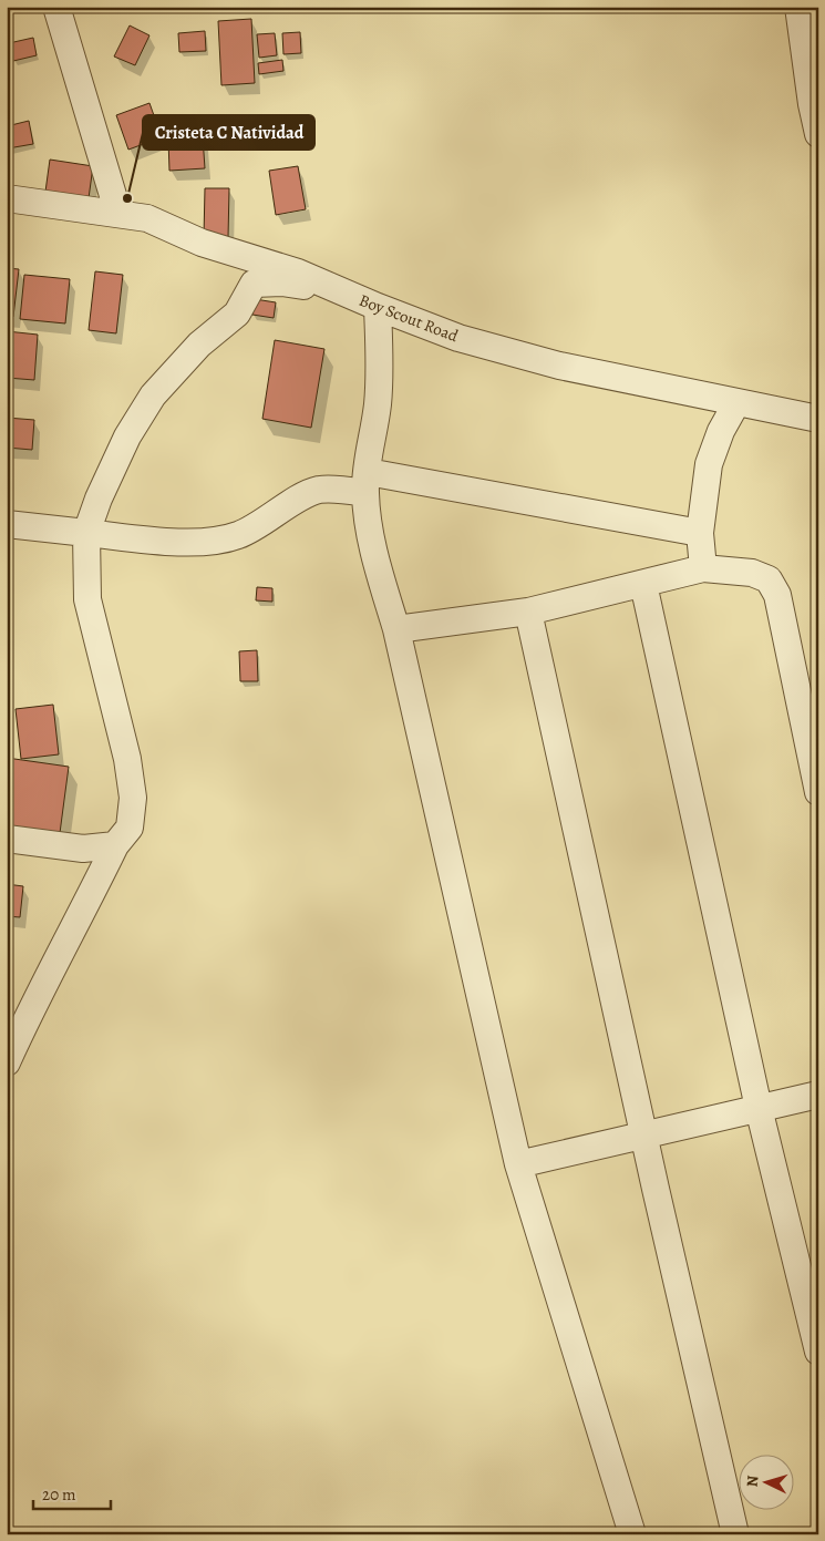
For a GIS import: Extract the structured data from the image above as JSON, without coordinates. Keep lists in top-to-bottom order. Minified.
{"streets":{"street":["Boy Scout Road"]},"places":["Cristeta C Natividad"],"scale_bar":"20 m","north":"left"}
